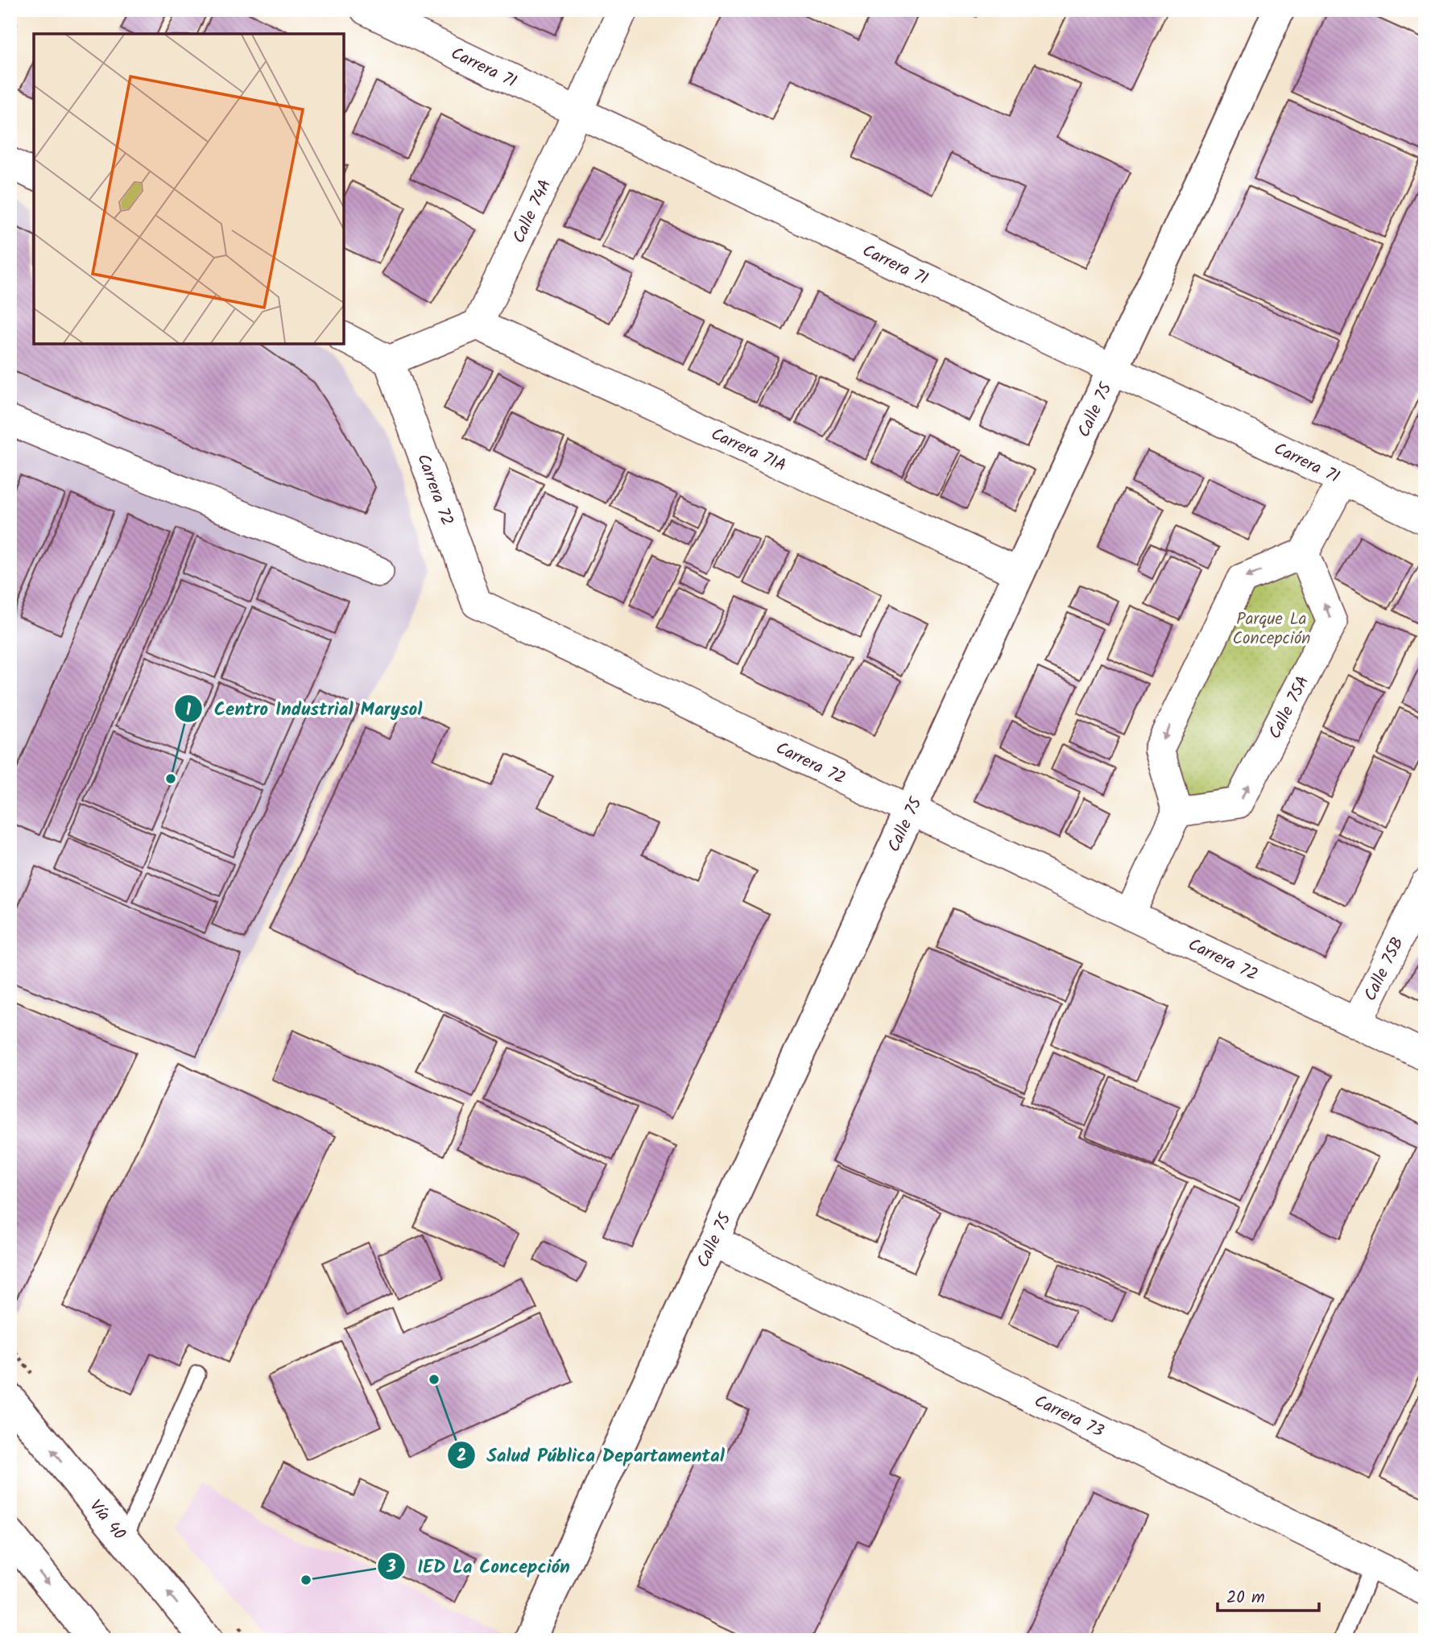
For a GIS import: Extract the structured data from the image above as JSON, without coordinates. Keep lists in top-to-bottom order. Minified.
{"streets":{"main road":["Calle 75","Vía 40"],"street":["Carrera 71","Calle 74A","Carrera 71A","Carrera 72","Calle 75A","Calle 75B","Carrera 73"]},"crossings":[["Carrera 71","Calle 74A"],["Carrera 71","Calle 75"],["Calle 74A","Carrera 71A"],["Calle 75","Carrera 71A"],["Calle 75","Carrera 72"],["Calle 75","Carrera 73"],["Carrera 72","Calle 75B"]],"one_way":["Calle 75A"],"parks":["Parque La Concepción"],"places":["Centro Industrial Marysol","Salud Pública Departamental","IED La Concepción"],"scale_bar":"20 m"}
